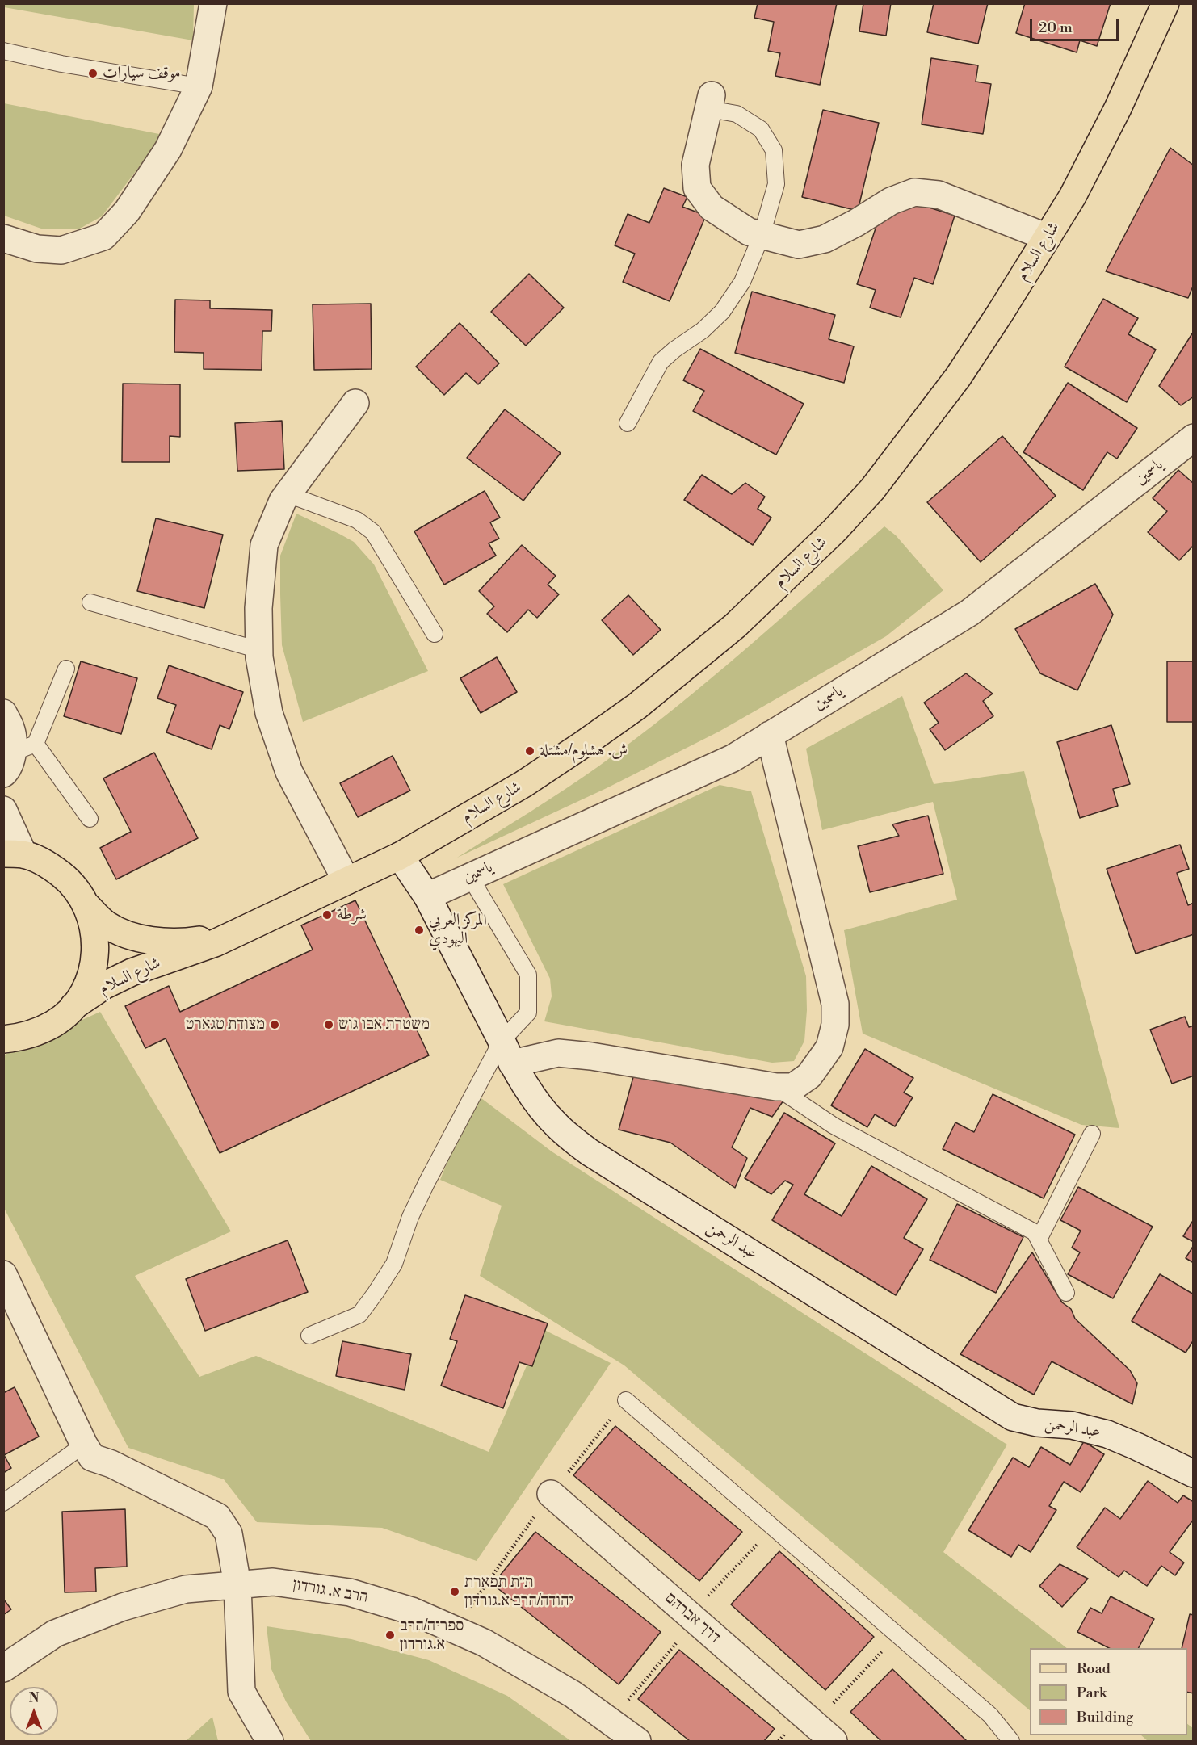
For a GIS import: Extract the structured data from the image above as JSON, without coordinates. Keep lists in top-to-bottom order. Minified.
{"streets":{"main road":["شارع السلام"],"street":["ياسمين","عبد الرحمن","הרב א. גורדון","דרך אברהם"]},"crossings":[["شارع السلام","عبد الرحمن"],["ياسمين","عبد الرحمن"]],"places":["موقف سيارات","ش. هشلوم/مشتلة","شرطة","المركز العربي اليهودي","מצודת טגארט","משטרת אבו גוש","ת״ת תפארת יהודה/הרב א.גורדון","ספריה/הרב א.גורדון"],"legend":["Road","Park","Building"],"scale_bar":"20 m","north":"top"}
